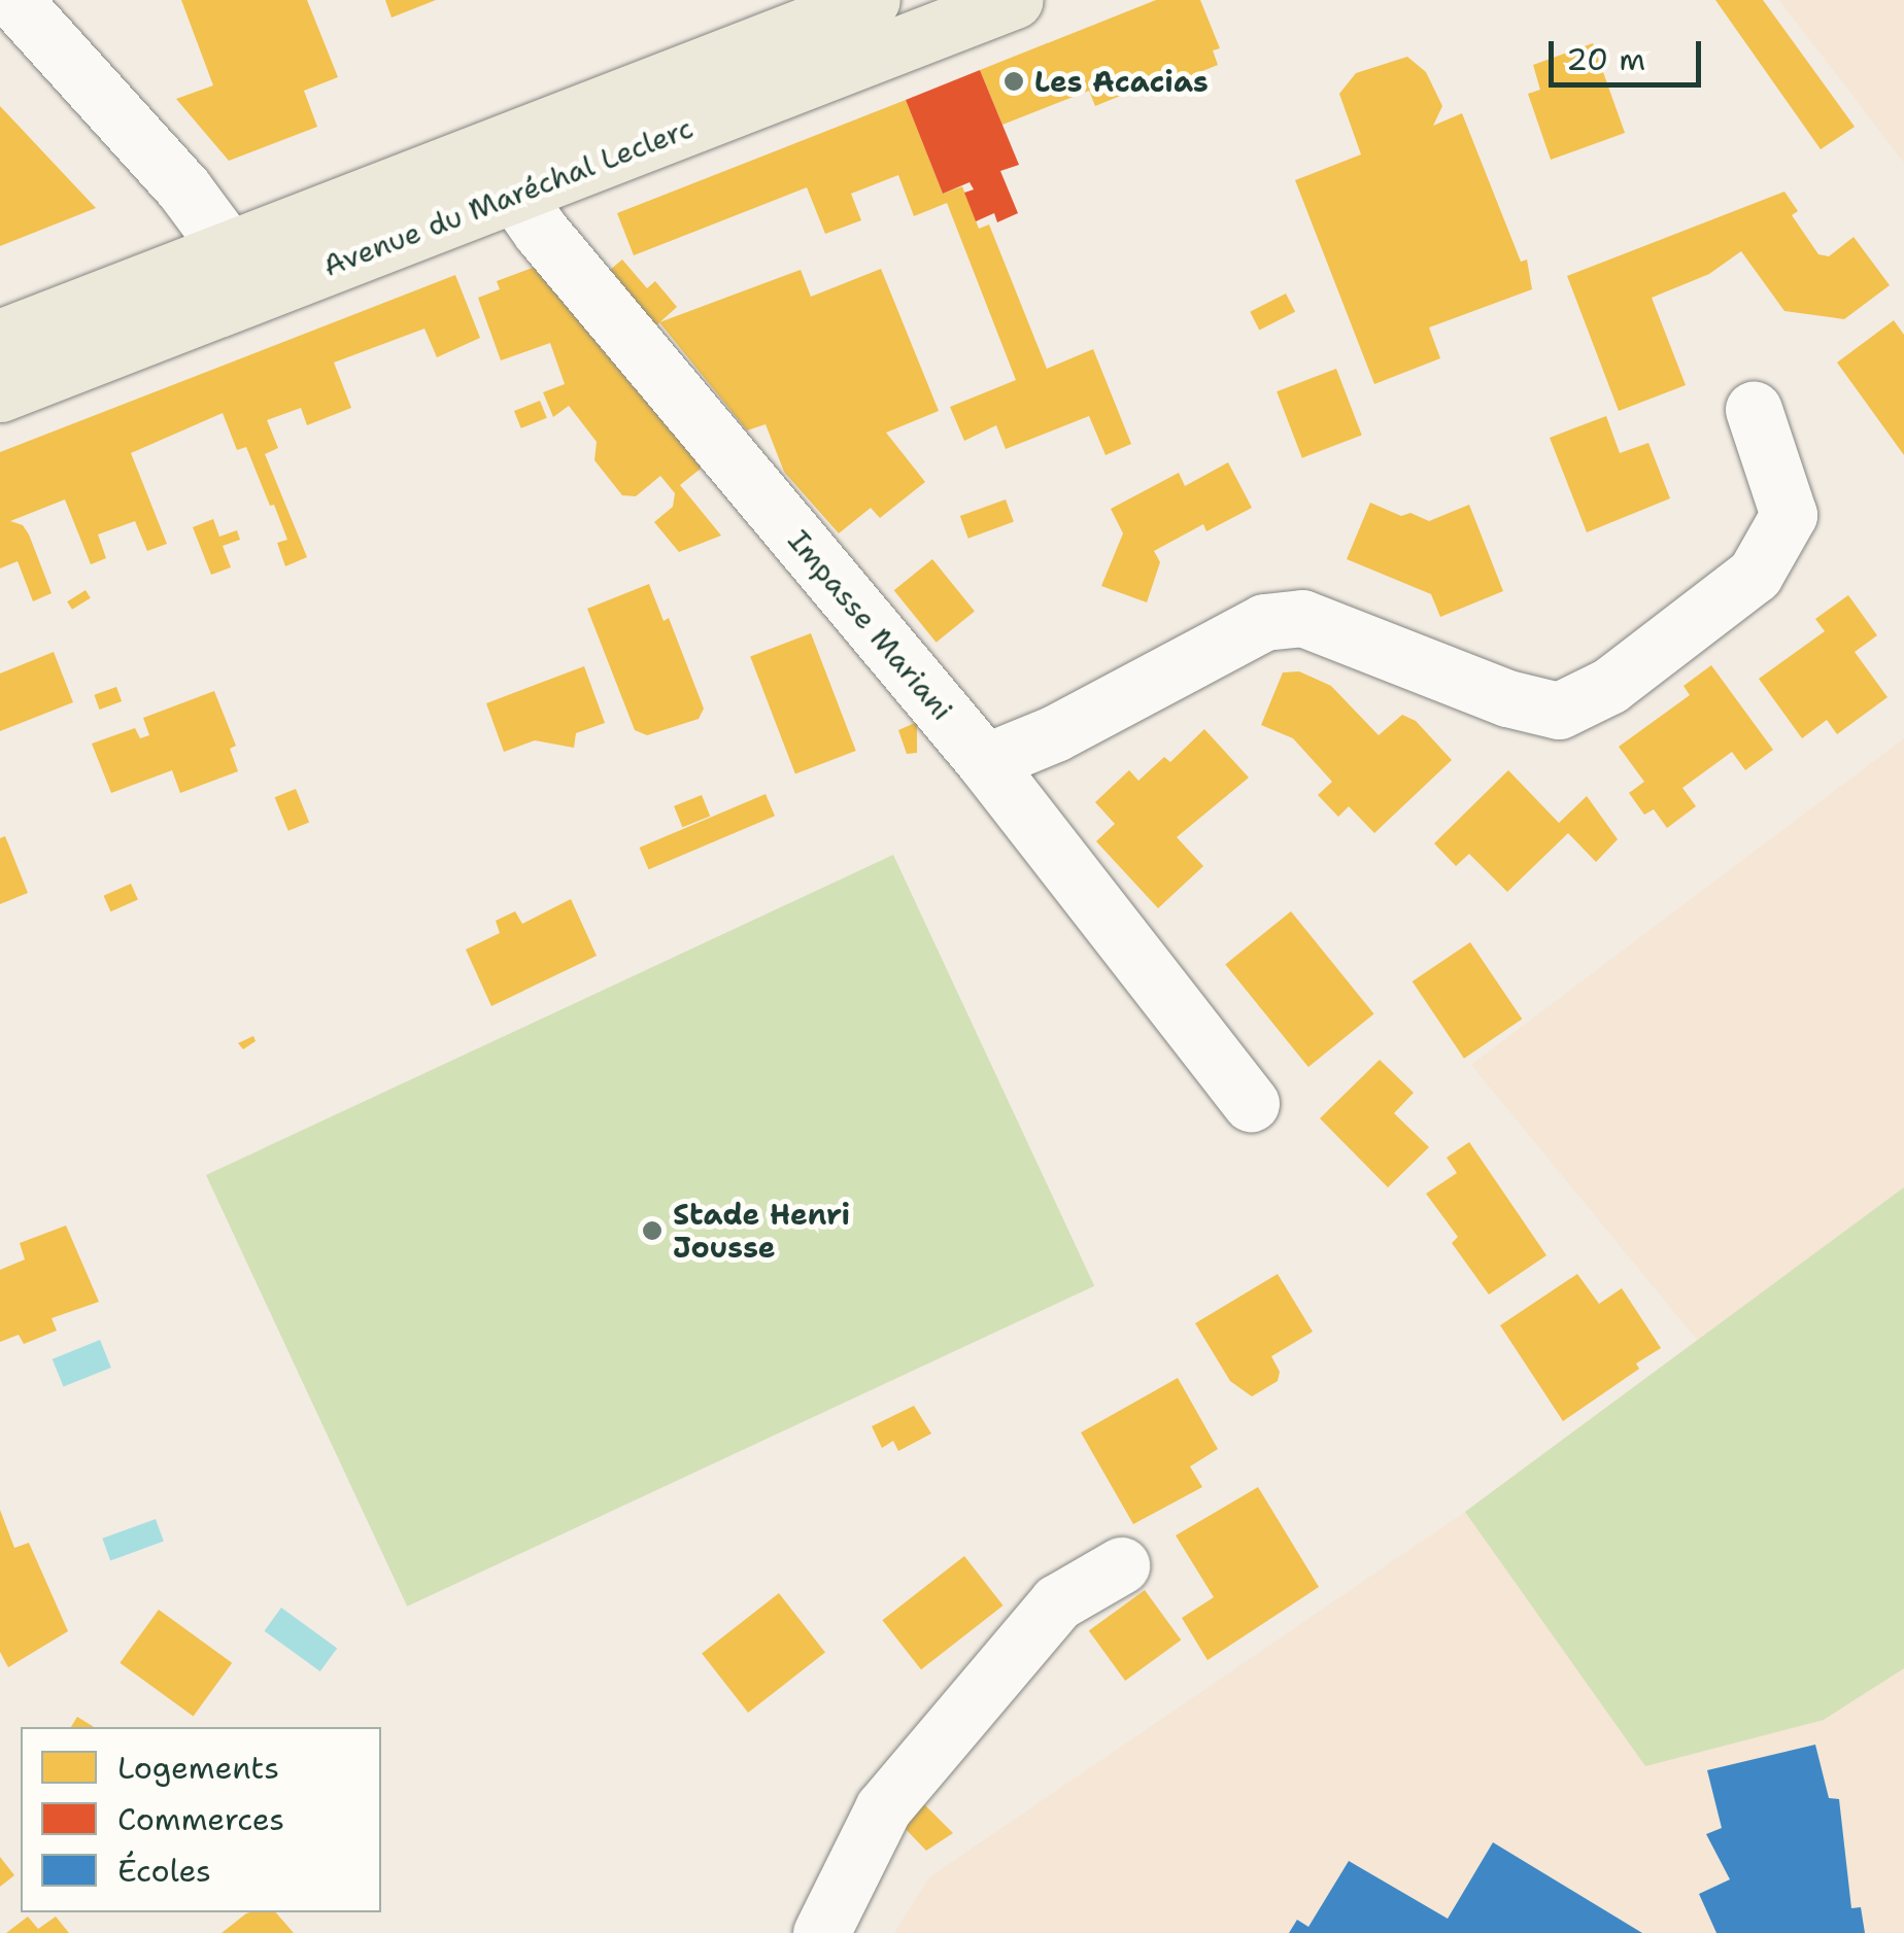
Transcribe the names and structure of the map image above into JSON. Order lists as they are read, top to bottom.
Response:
{
  "streets": {
    "main road": ["Avenue du Maréchal Leclerc"],
    "street": ["Impasse Mariani"]
  },
  "crossings": [
    ["Avenue du Maréchal Leclerc", "Impasse Mariani"]
  ],
  "places": ["Les Acacias", "Stade Henri Jousse"],
  "legend": ["Logements", "Commerces", "Écoles"],
  "scale_bar": "20 m"
}
